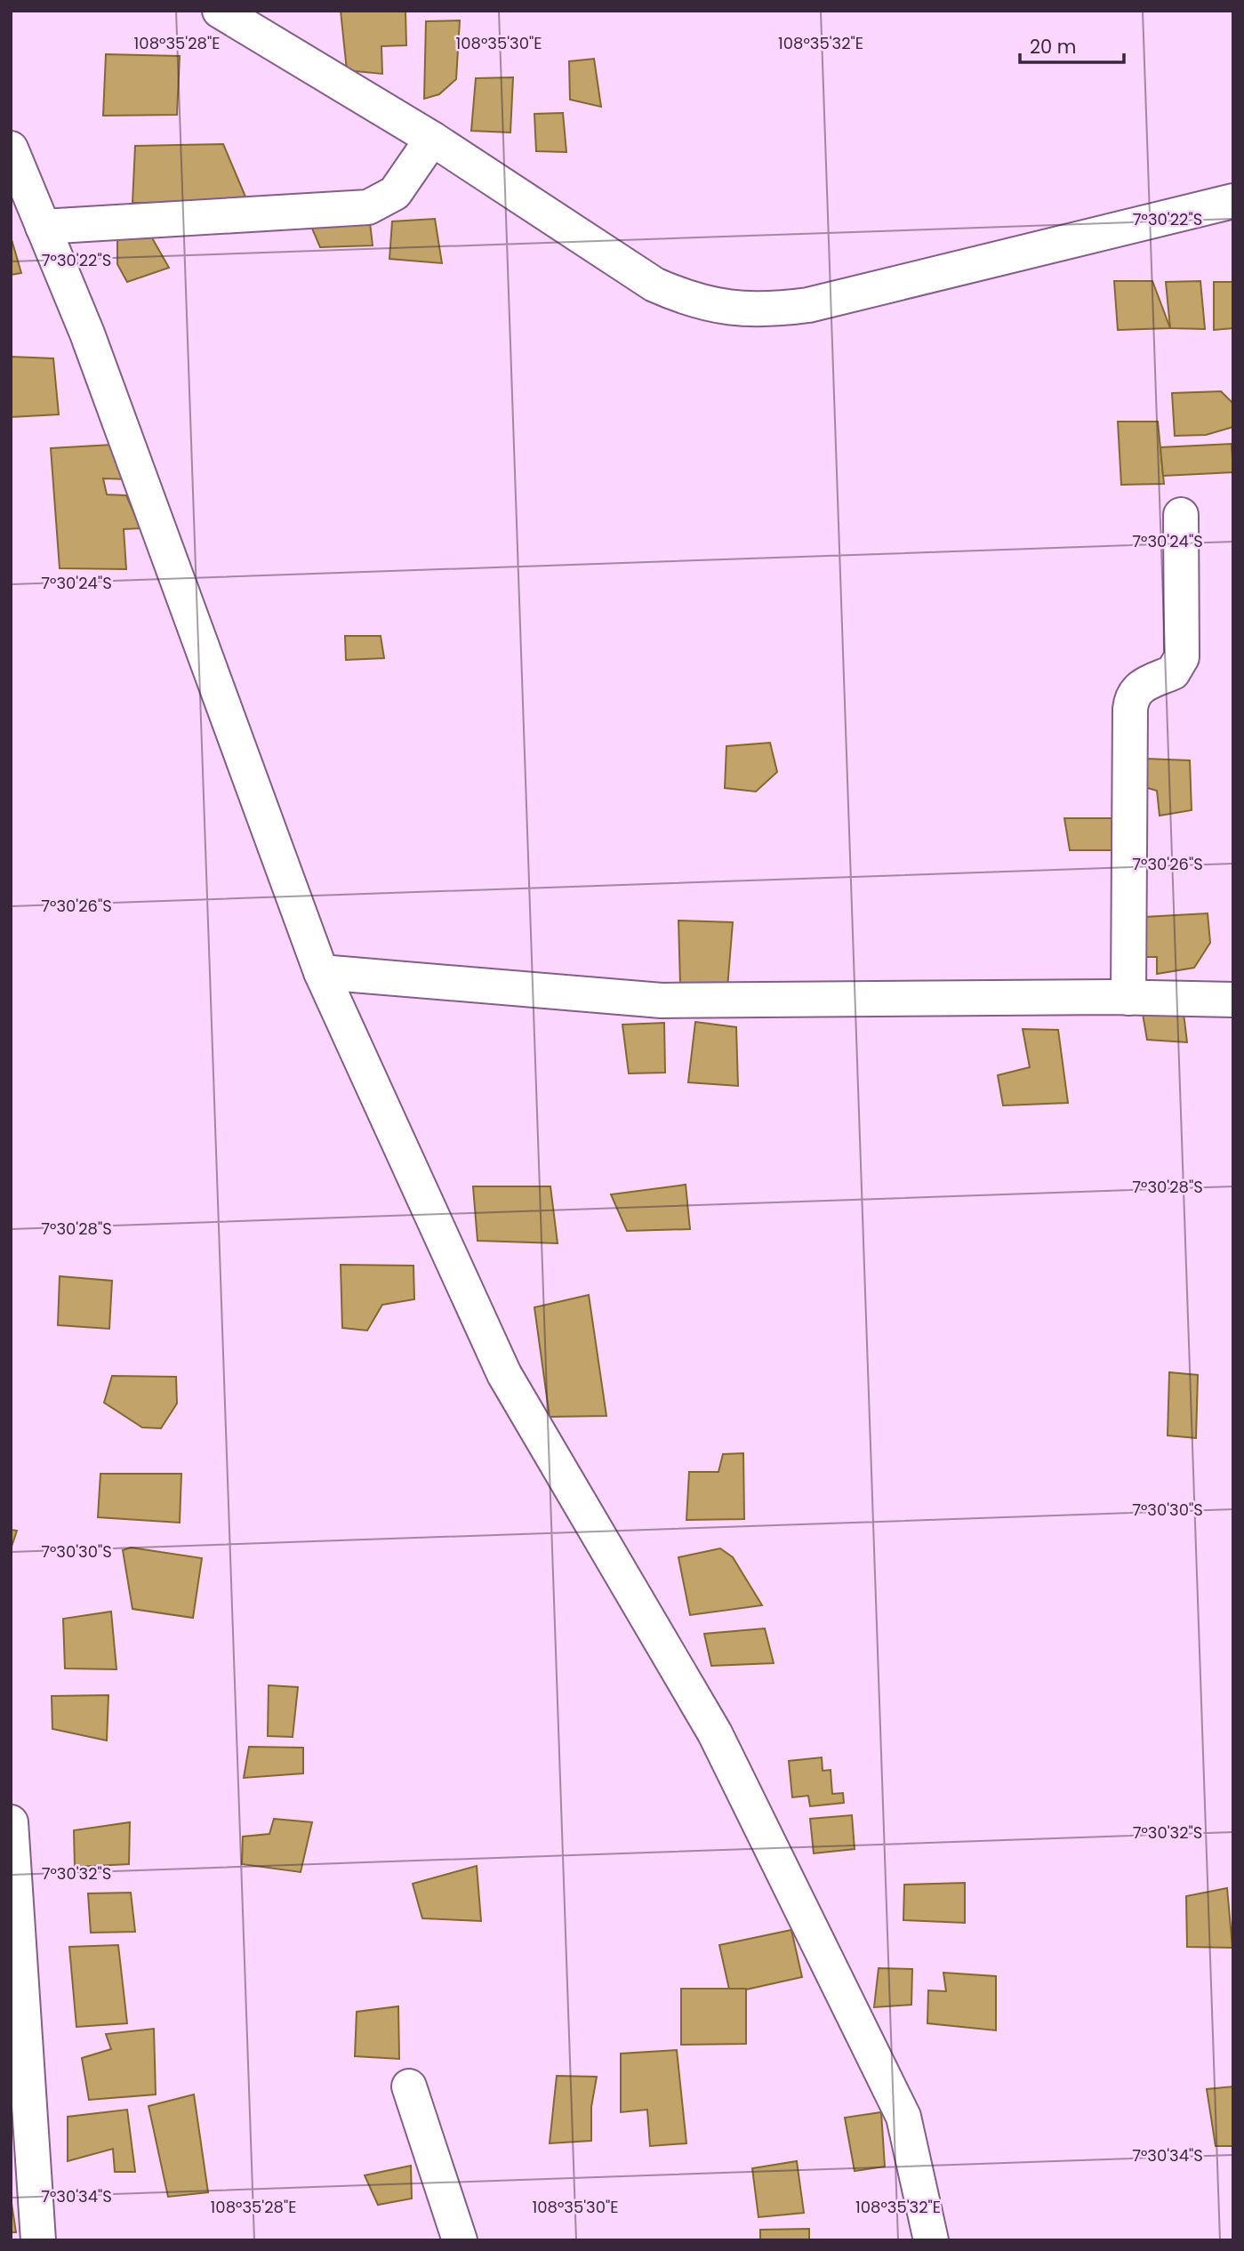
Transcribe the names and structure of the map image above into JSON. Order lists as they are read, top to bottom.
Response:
{
  "scale_bar": "20 m",
  "coordinates": [
    "108°35'28\"E",
    "108°35'30\"E",
    "108°35'32\"E",
    "7°30'22\"S",
    "7°30'24\"S",
    "7°30'26\"S",
    "7°30'28\"S",
    "7°30'30\"S",
    "7°30'32\"S",
    "7°30'34\"S"
  ]
}
